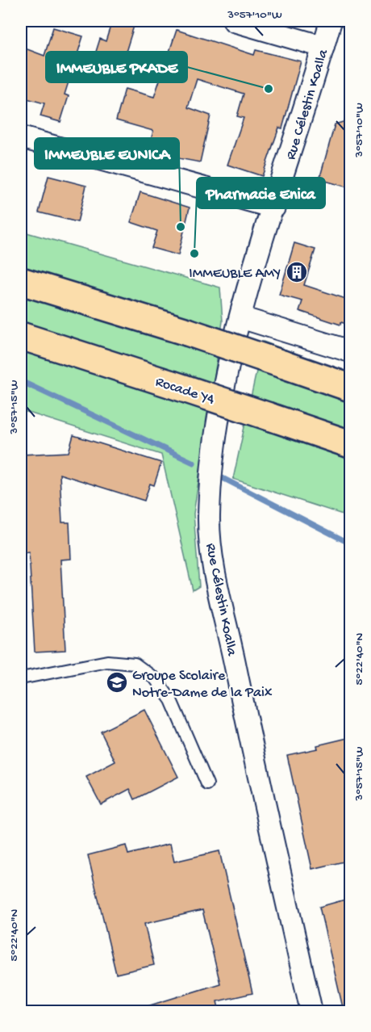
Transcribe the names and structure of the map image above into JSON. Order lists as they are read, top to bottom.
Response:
{
  "streets": {
    "highway": ["Rocade Y4"],
    "street": ["Rue Célestin Koalla"]
  },
  "places": {
    "other": ["IMMEUBLE PKADE", "IMMEUBLE EUNICA", "Pharmacie Enica"],
    "building": ["IMMEUBLE AMY"],
    "school or university": ["Groupe Scolaire Notre-Dame de la Paix"]
  },
  "coordinates": ["3°57'10\"W", "3°57'15\"W", "5°22'40\"N"]
}
